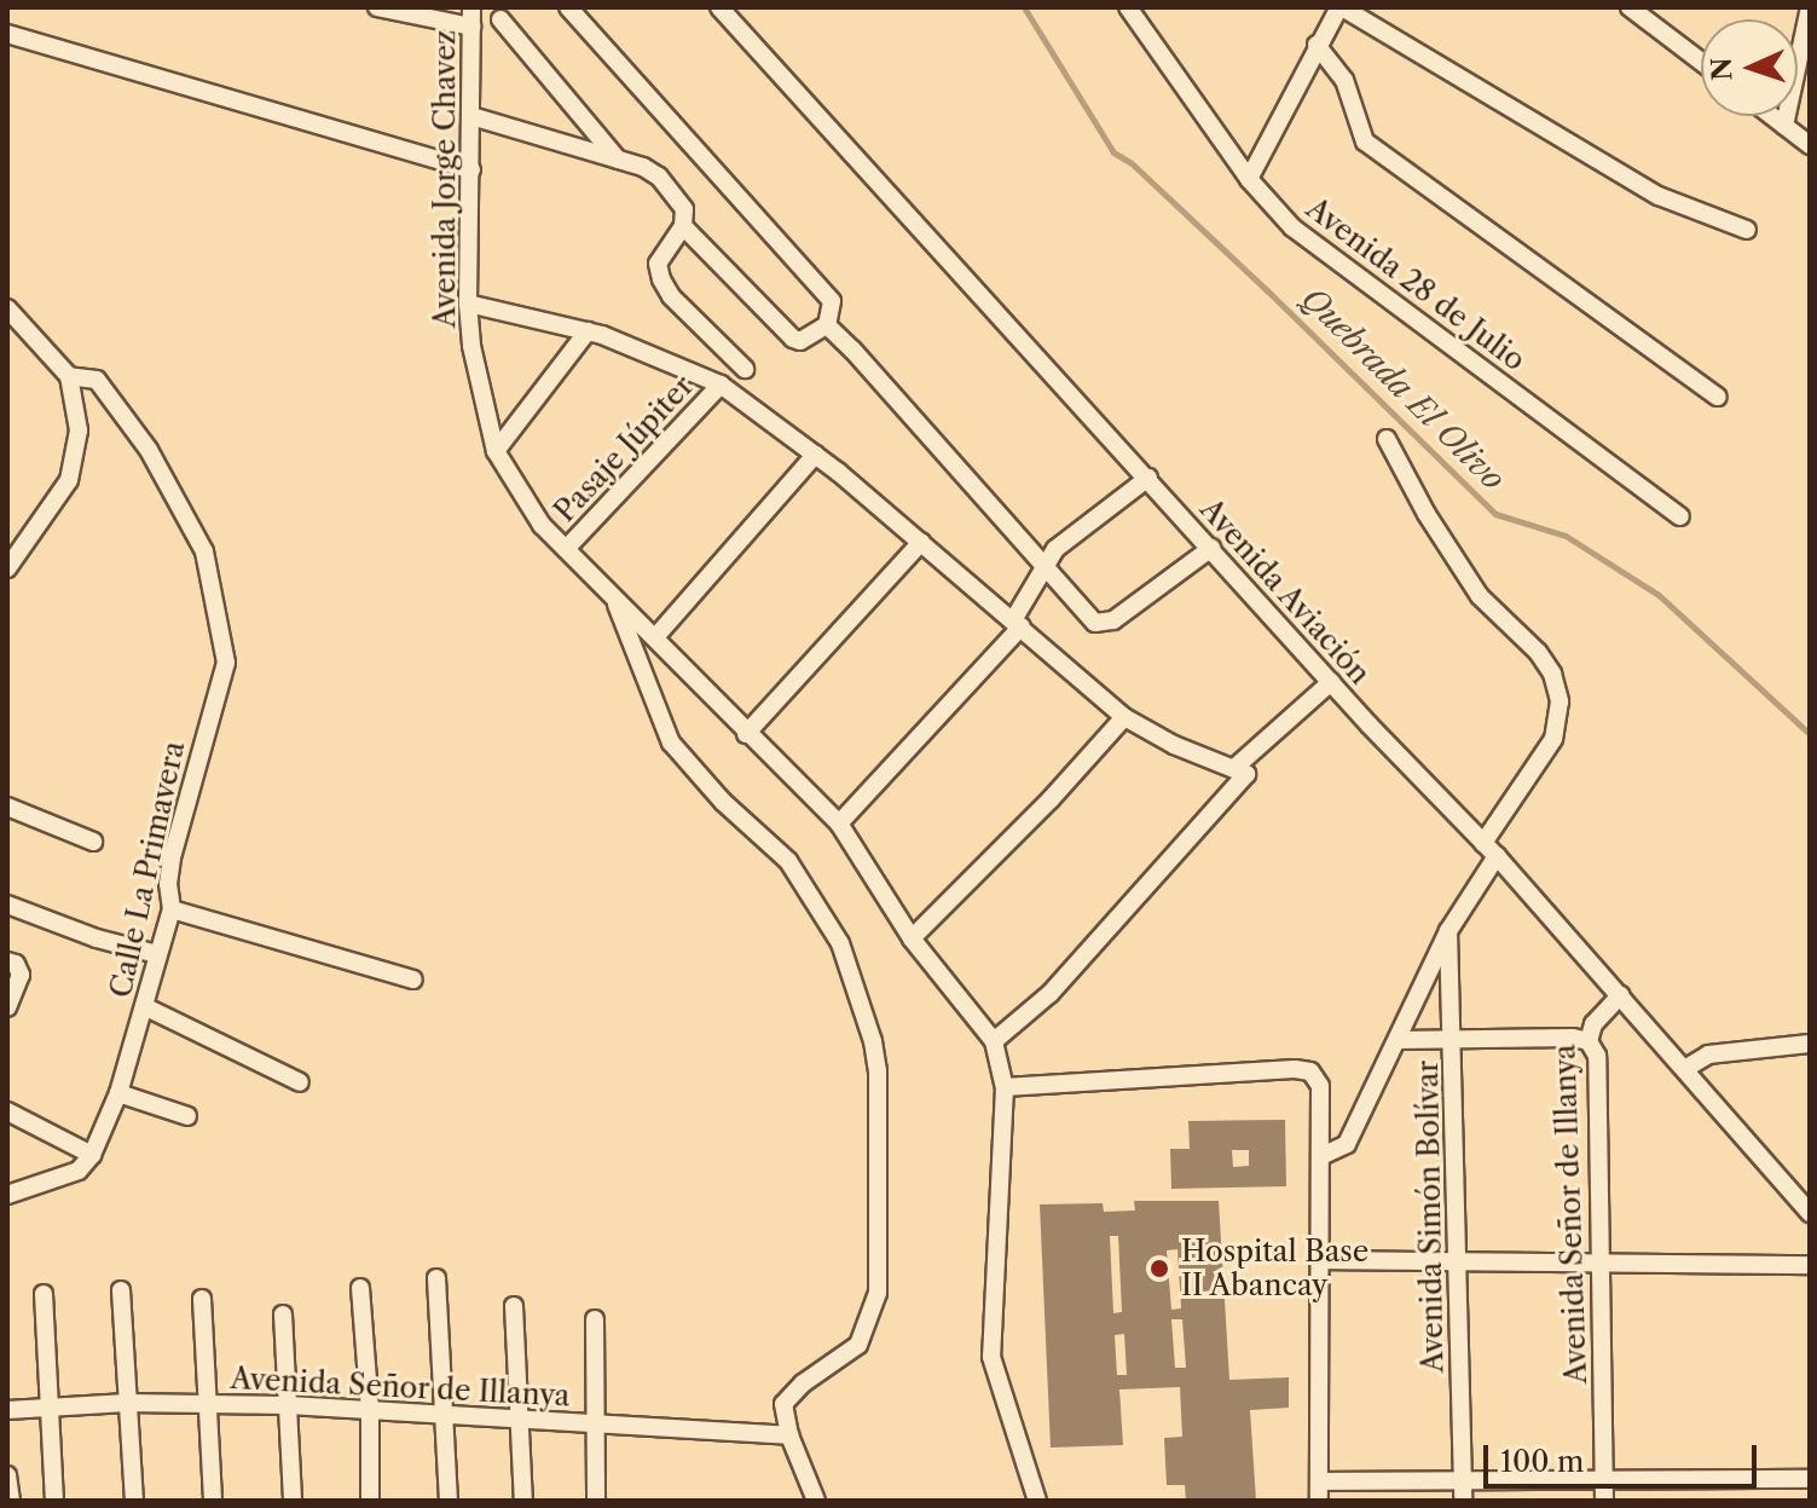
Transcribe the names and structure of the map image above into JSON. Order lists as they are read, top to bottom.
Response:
{
  "streets": {
    "street": [
      "Avenida Jorge Chavez",
      "Avenida 28 de Julio",
      "Pasaje Júpiter",
      "Avenida Aviación",
      "Calle La Primavera",
      "Avenida Señor de Illanya",
      "Avenida Simón Bolívar"
    ]
  },
  "crossings": [
    ["Avenida Jorge Chavez", "Pasaje Júpiter"],
    ["Avenida Aviación", "Avenida Señor de Illanya"]
  ],
  "water": ["Quebrada El Olivo"],
  "places": ["Hospital Base II Abancay"],
  "scale_bar": "100 m",
  "north": "left"
}
